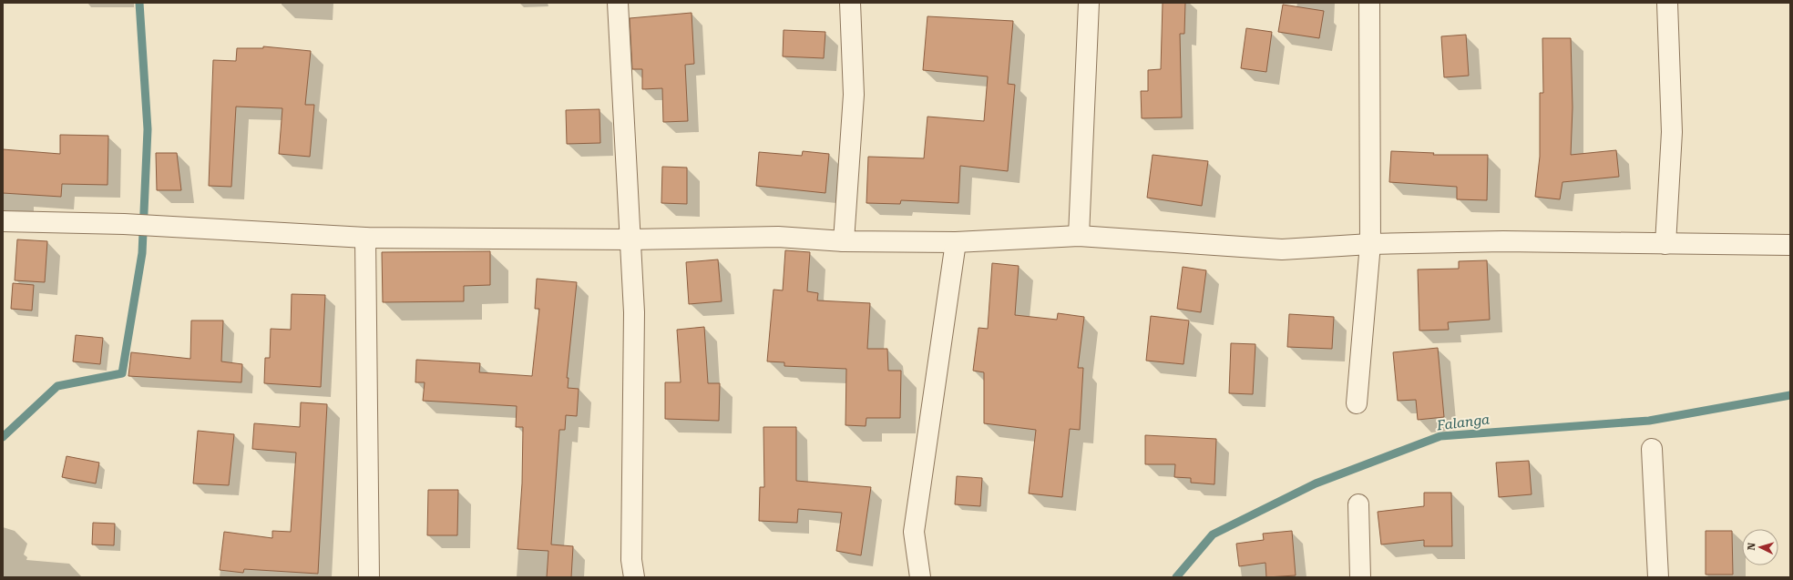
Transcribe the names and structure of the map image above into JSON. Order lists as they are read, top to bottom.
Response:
{
  "water": ["Falanga"],
  "north": "left"
}
